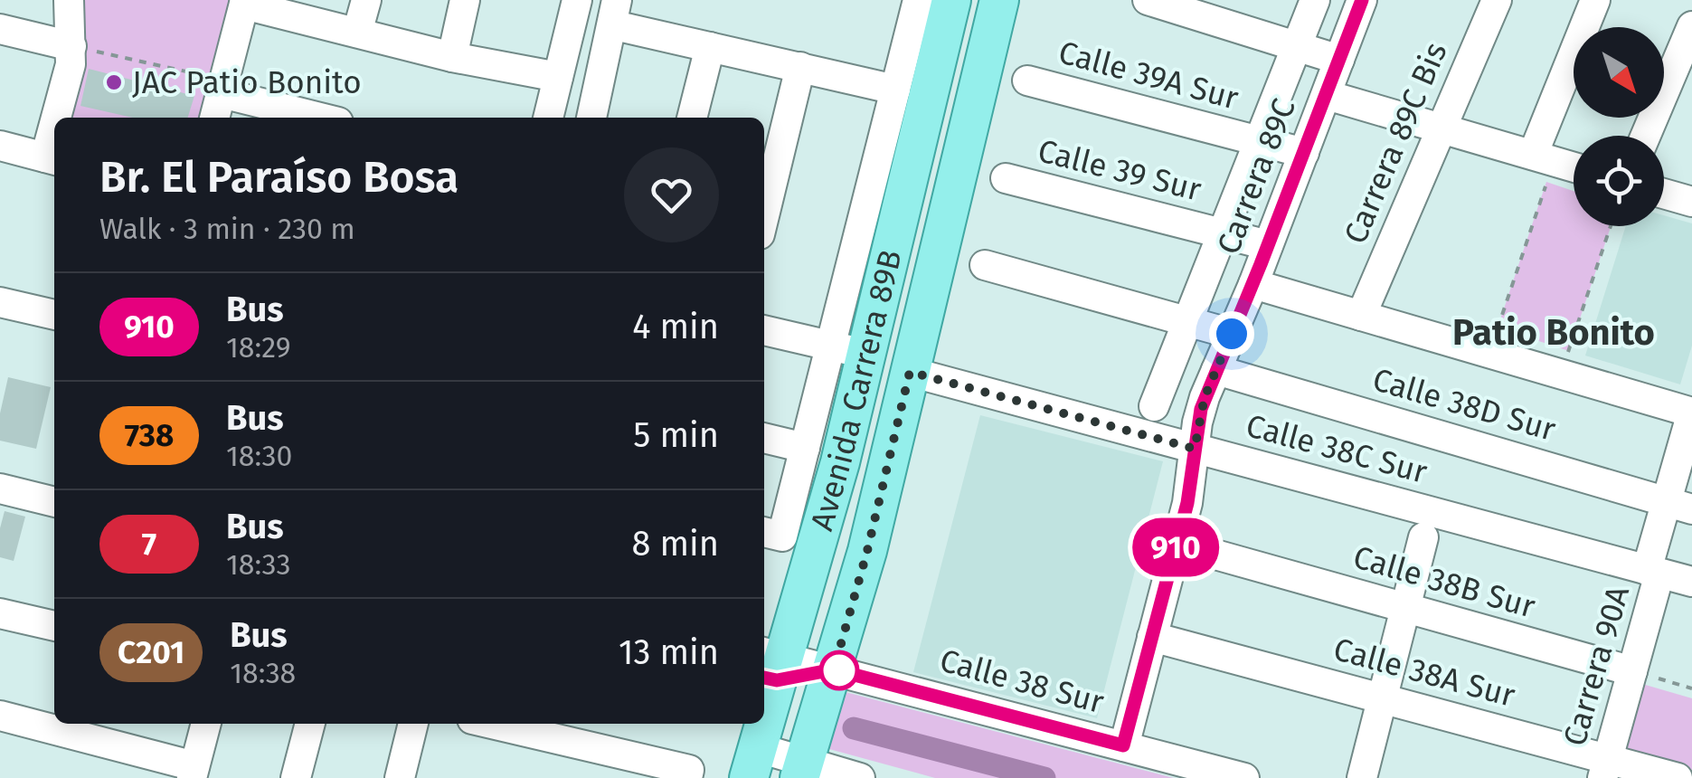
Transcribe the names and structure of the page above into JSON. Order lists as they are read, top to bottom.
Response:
{
  "streets": {
    "main road": ["Avenida Carrera 89B"],
    "street": [
      "Calle 39A Sur",
      "Carrera 89C Bis",
      "Calle 39 Sur",
      "Carrera 89C",
      "Calle 38D Sur",
      "Calle 38C Sur",
      "Calle 38B Sur",
      "Carrera 90A",
      "Calle 38A Sur",
      "Calle 38 Sur"
    ]
  },
  "crossings": [
    ["Calle 39A Sur", "Carrera 89C"],
    ["Calle 39 Sur", "Carrera 89C"],
    ["Carrera 89C", "Calle 38D Sur"],
    ["Carrera 89C", "Calle 38C Sur"],
    ["Carrera 89C", "Calle 38B Sur"],
    ["Carrera 89C", "Calle 38A Sur"],
    ["Carrera 89C", "Calle 38 Sur"],
    ["Avenida Carrera 89B", "Calle 38C Sur"],
    ["Avenida Carrera 89B", "Calle 38 Sur"],
    ["Calle 38D Sur", "Carrera 90A"],
    ["Calle 38C Sur", "Carrera 90A"],
    ["Calle 38B Sur", "Carrera 90A"],
    ["Carrera 90A", "Calle 38A Sur"]
  ],
  "districts": ["Patio Bonito"],
  "places": ["JAC Patio Bonito"],
  "lines": ["bus line 910"],
  "north": "bottom right",
  "page": {
    "on_map": "910",
    "heading": ["Br. El Paraíso Bosa", "Walk · 3 min · 230 m"],
    "list": [
      {
        "mark": "910",
        "name": "Bus",
        "note": "18:29",
        "value": "4 min"
      },
      {
        "mark": "738",
        "name": "Bus",
        "note": "18:30",
        "value": "5 min"
      },
      {
        "mark": "7",
        "name": "Bus",
        "note": "18:33",
        "value": "8 min"
      },
      {
        "mark": "C201",
        "name": "Bus",
        "note": "18:38",
        "value": "13 min"
      }
    ]
  }
}
